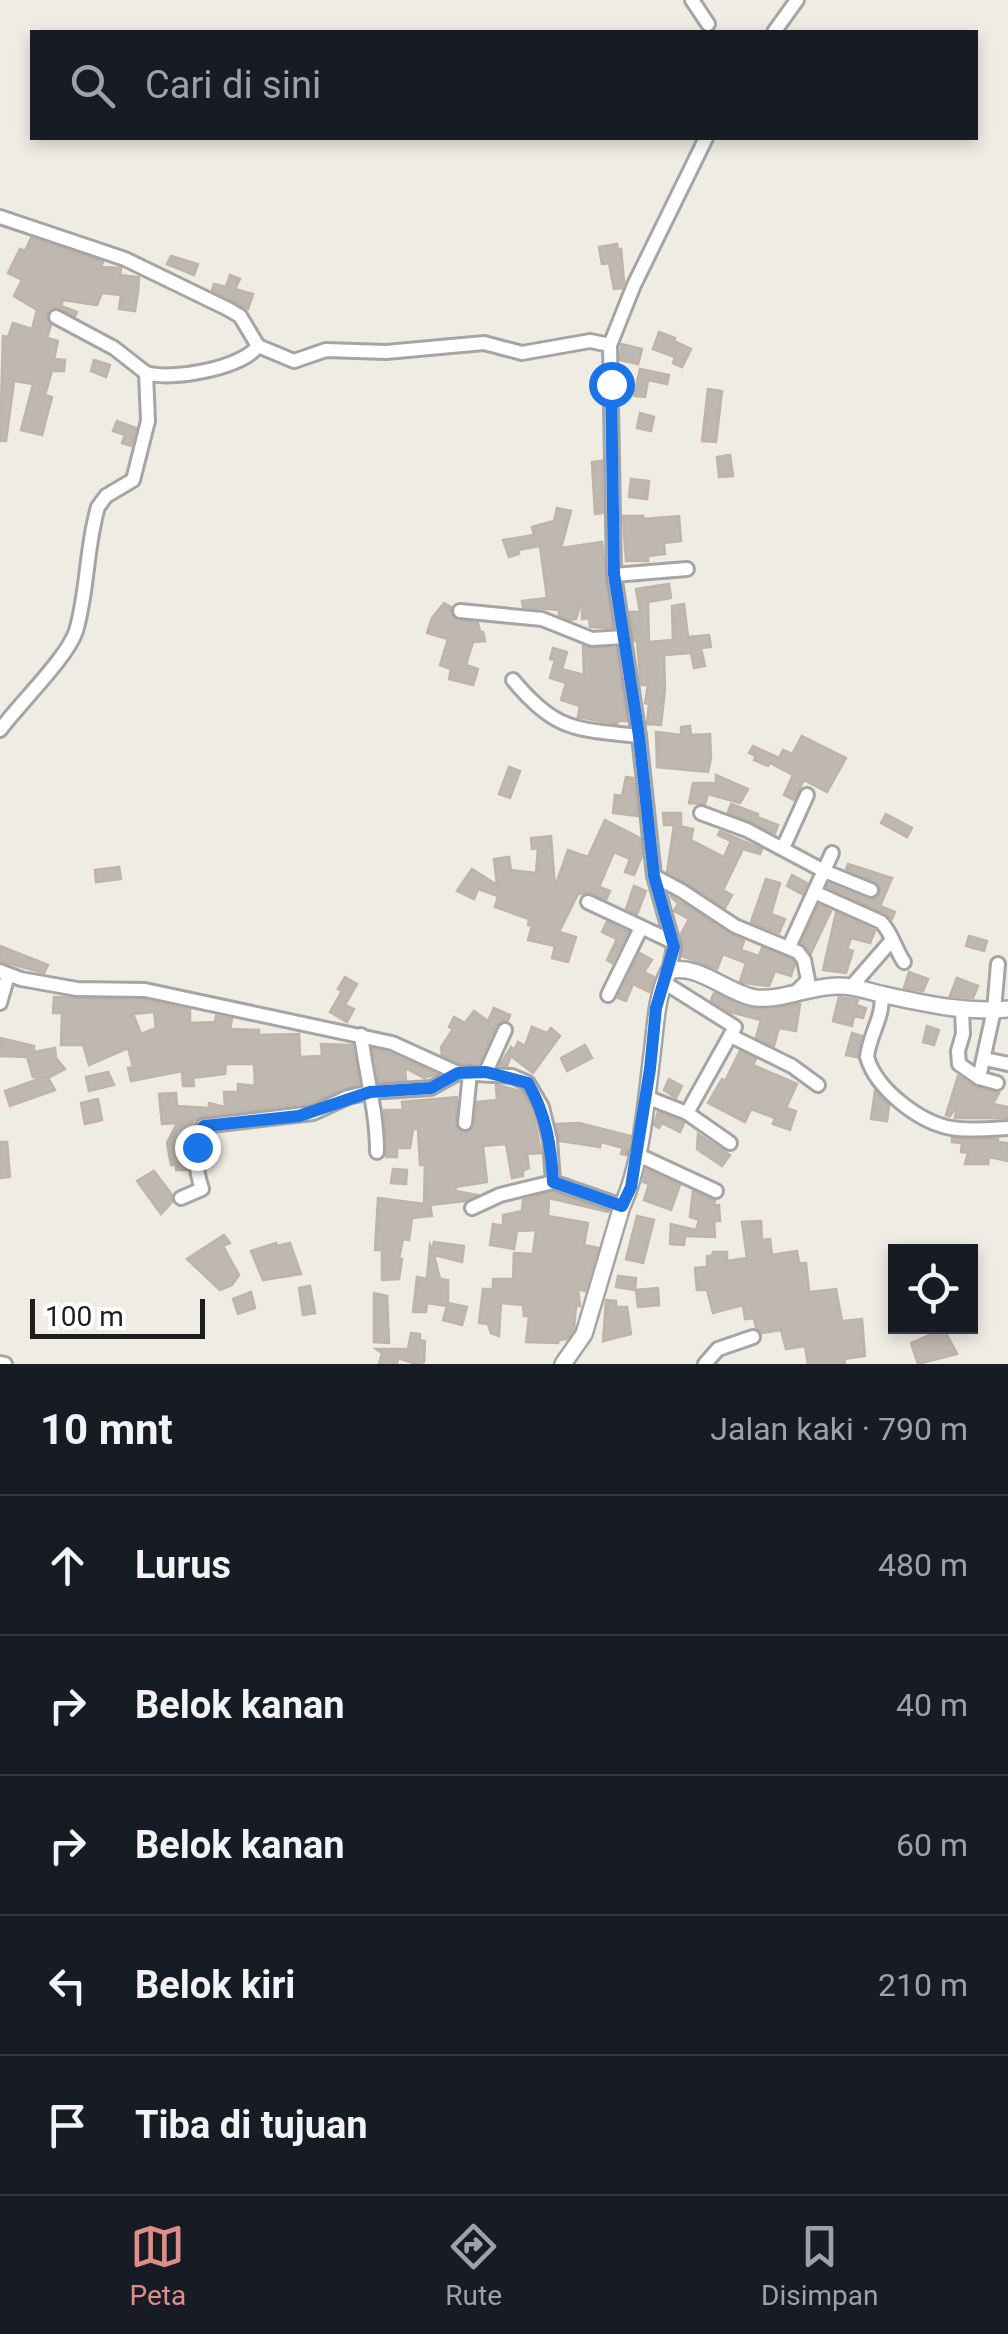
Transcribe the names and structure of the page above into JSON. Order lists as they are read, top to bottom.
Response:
{
  "scale_bar": "100 m",
  "page": {
    "search": "Cari di sini",
    "scale": "100 m",
    "heading": ["10 mnt", "Jalan kaki · 790 m"],
    "list": [
      ["Lurus", "480 m"],
      ["Belok kanan", "40 m"],
      ["Belok kanan", "60 m"],
      ["Belok kiri", "210 m"],
      "Tiba di tujuan"
    ],
    "nav": ["Peta", "Rute", "Disimpan"]
  }
}
